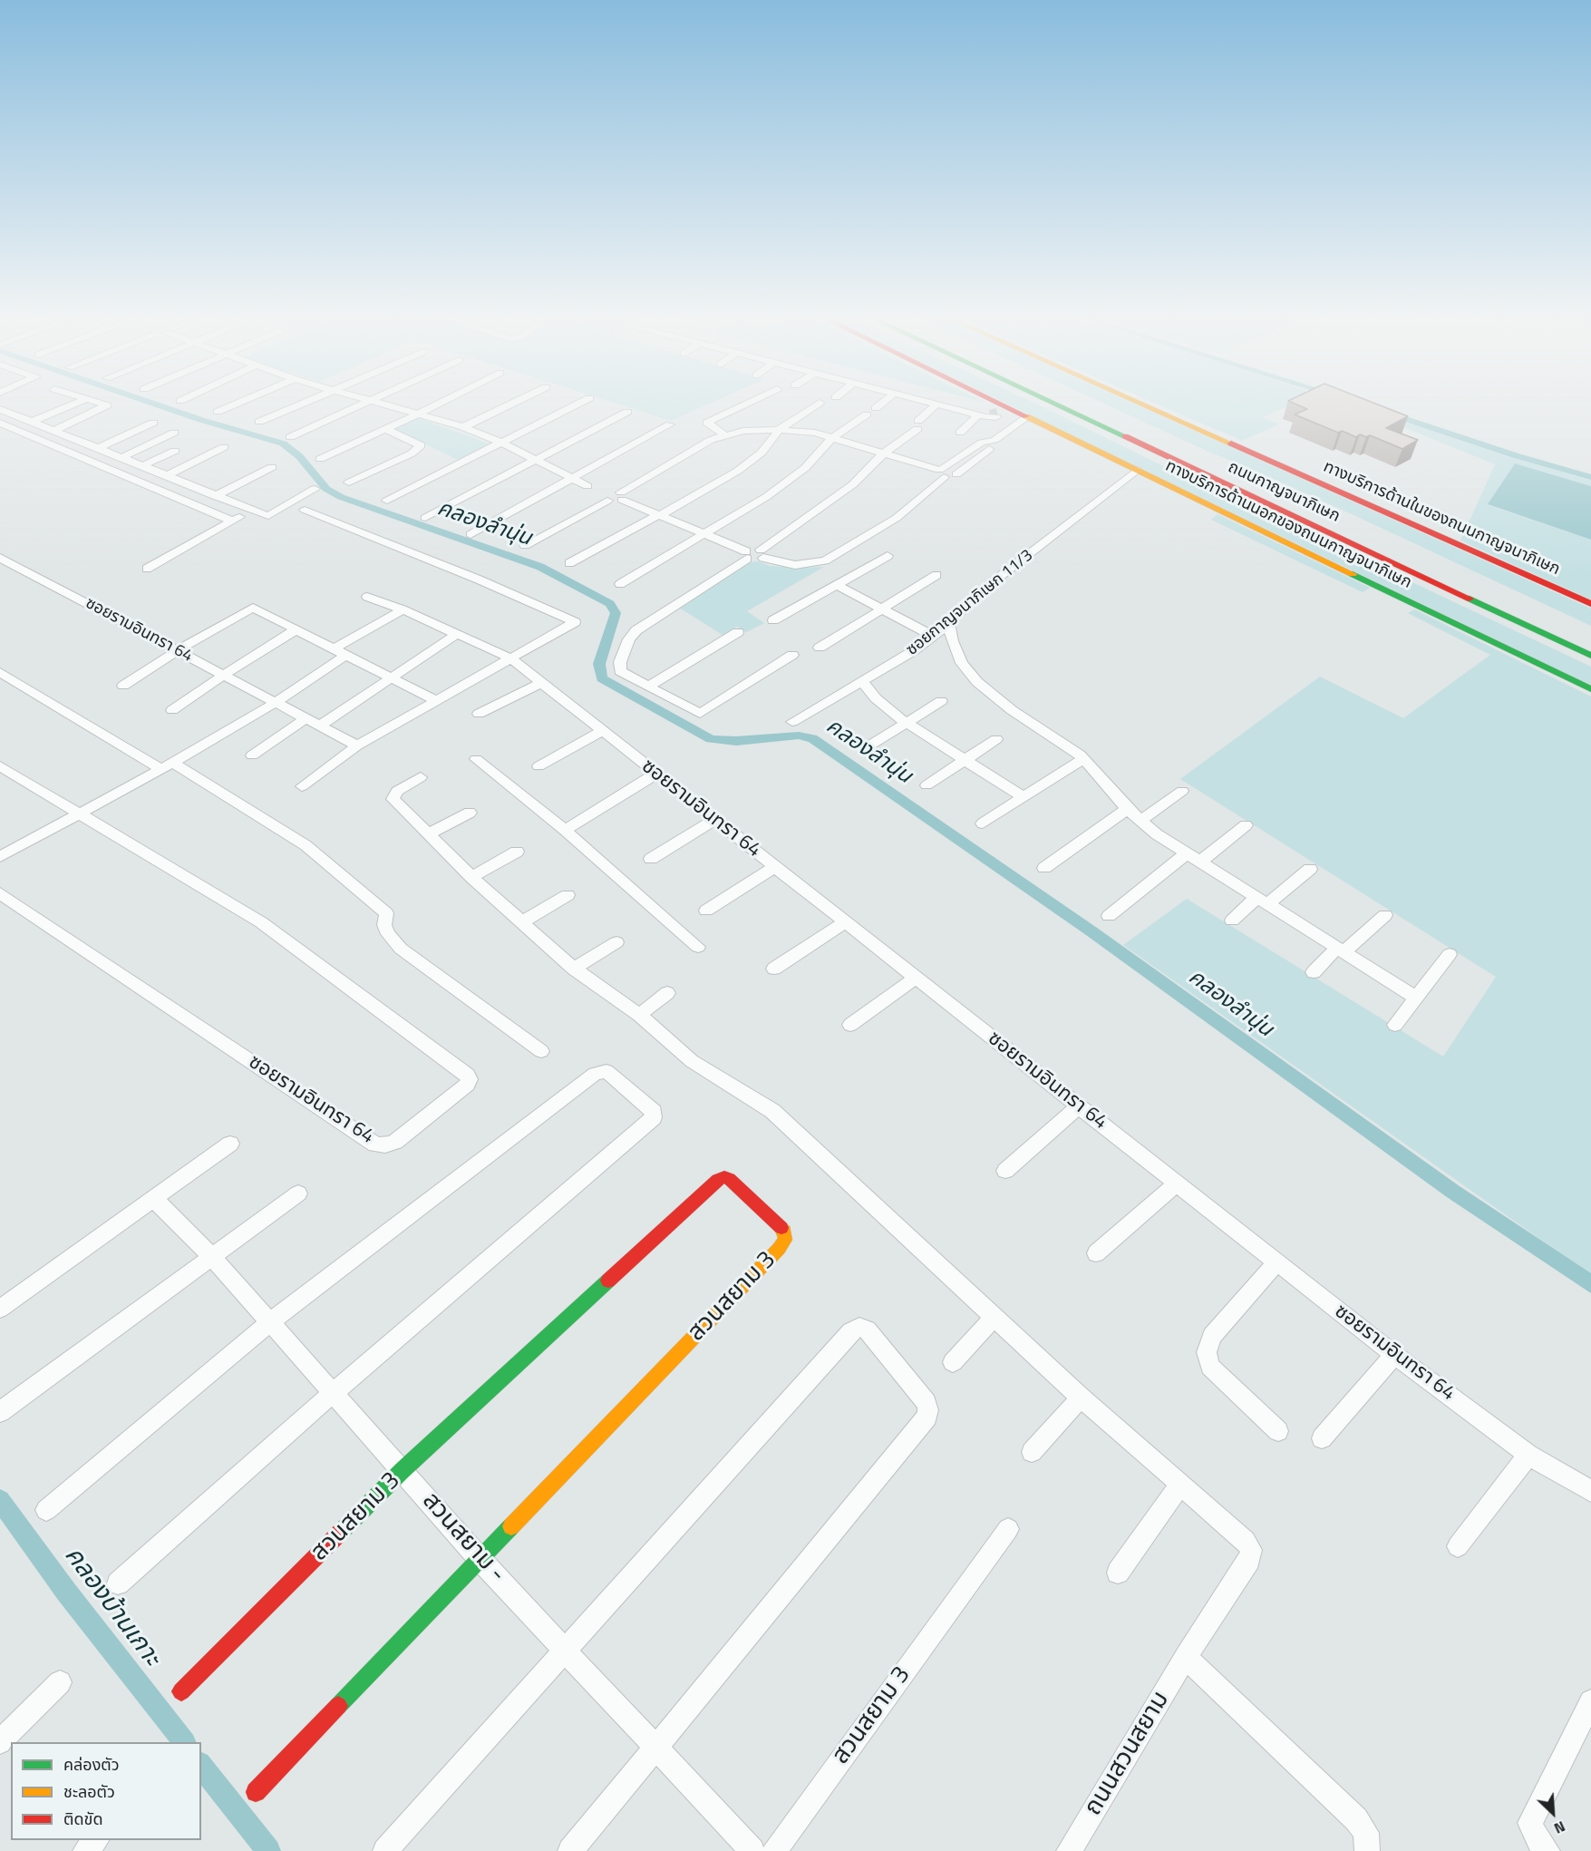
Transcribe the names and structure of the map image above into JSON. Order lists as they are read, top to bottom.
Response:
{
  "streets": {
    "main road": [
      "ถนนกาญจนาภิเษก",
      "ทางบริการด้านในของถนนกาญจนาภิเษก",
      "ทางบริการด้านนอกของถนนกาญจนาภิเษก",
      "สวนสยาม 3"
    ],
    "street": [
      "ซอยกาญจนาภิเษก 11/3",
      "ซอยรามอินทรา 64",
      "สวนสยาม -",
      "ถนนสวนสยาม"
    ]
  },
  "crossings": [
    ["ทางบริการด้านนอกของถนนกาญจนาภิเษก", "ซอยกาญจนาภิเษก 11/3"],
    ["สวนสยาม 3", "สวนสยาม -"]
  ],
  "water": ["คลองลำนุ่น", "คลองบ้านเกาะ"],
  "legend": ["คล่องตัว", "ชะลอตัว", "ติดขัด"],
  "north": "bottom right"
}
